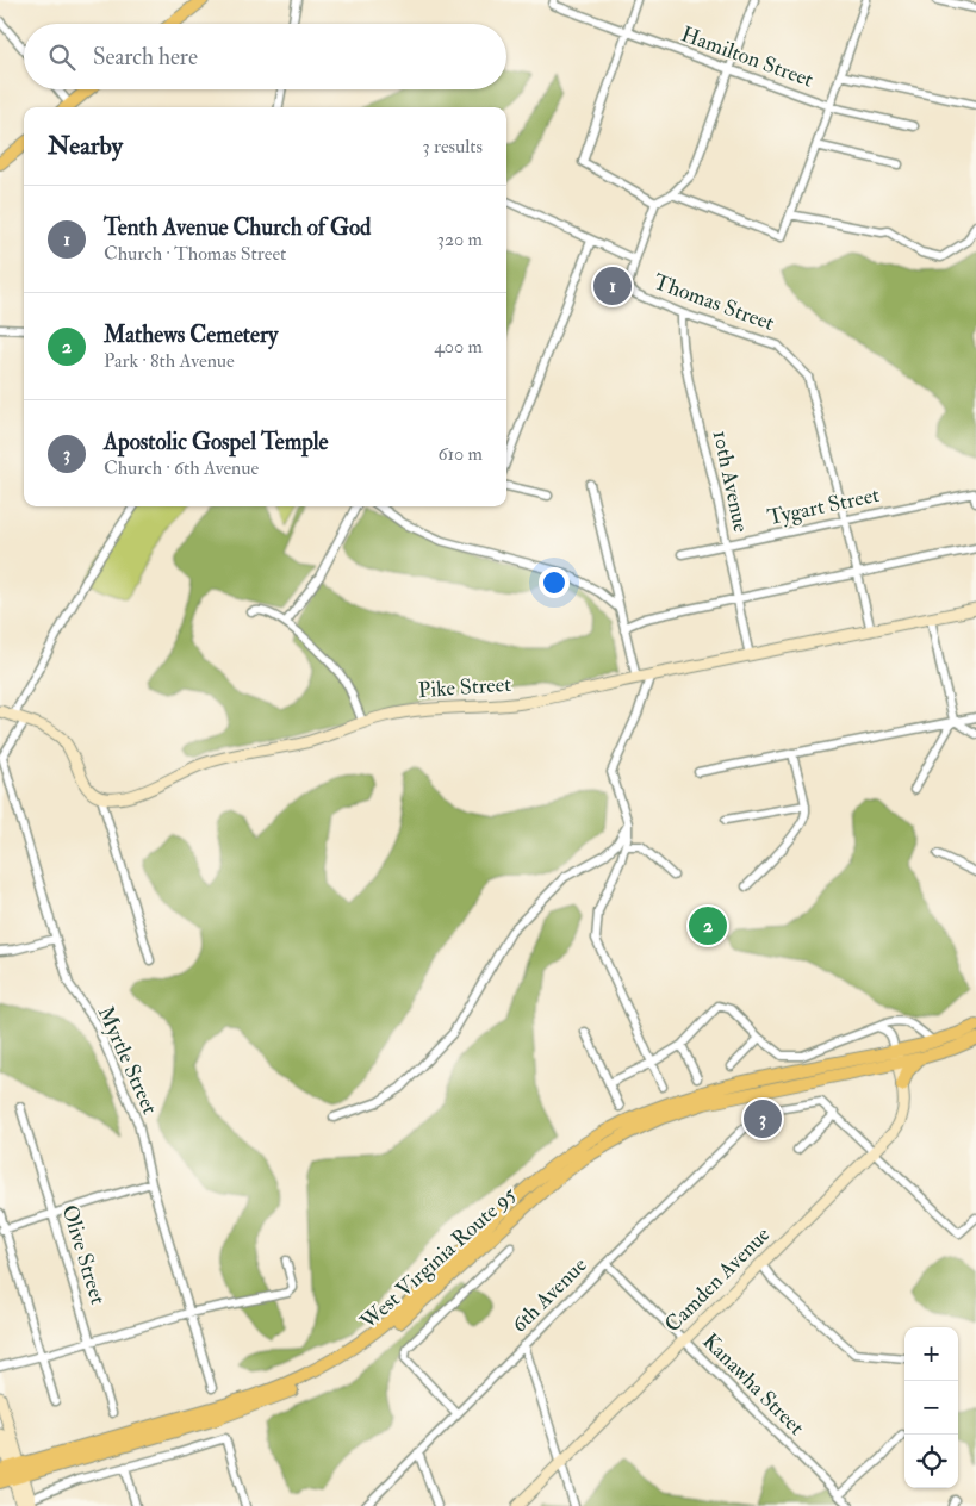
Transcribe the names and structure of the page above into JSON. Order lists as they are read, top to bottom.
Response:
{
  "streets": {
    "main road": ["Pike Street", "West Virginia Route 95", "Camden Avenue"],
    "street": [
      "Hamilton Street",
      "Thomas Street",
      "10th Avenue",
      "Tygart Street",
      "Myrtle Street",
      "Olive Street",
      "6th Avenue",
      "Kanawha Street"
    ]
  },
  "crossings": [
    ["Thomas Street", "10th Avenue"],
    ["Thomas Street", "Tygart Street"],
    ["10th Avenue", "Tygart Street"],
    ["10th Avenue", "Pike Street"],
    ["West Virginia Route 95", "Camden Avenue"],
    ["Camden Avenue", "Kanawha Street"],
    ["6th Avenue", "Kanawha Street"]
  ],
  "page": {
    "search": "Search here",
    "heading": ["Nearby", "3 results"],
    "list": [
      {
        "mark": "1",
        "name": "Tenth Avenue Church of God",
        "note": "Church · Thomas Street",
        "value": "320 m"
      },
      {
        "mark": "2",
        "name": "Mathews Cemetery",
        "note": "Park · 8th Avenue",
        "value": "400 m"
      },
      {
        "mark": "3",
        "name": "Apostolic Gospel Temple",
        "note": "Church · 6th Avenue",
        "value": "610 m"
      }
    ],
    "pins": ["1", "2", "3"],
    "map_buttons": ["+", "−"]
  }
}
